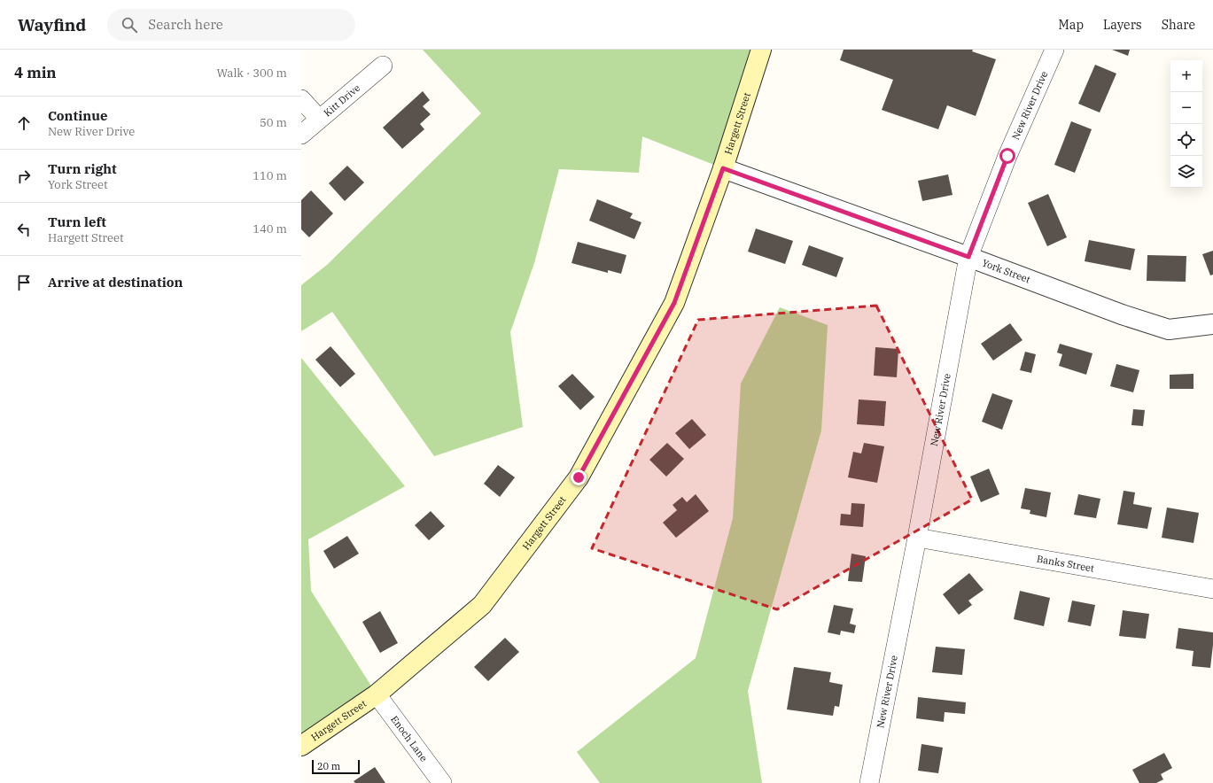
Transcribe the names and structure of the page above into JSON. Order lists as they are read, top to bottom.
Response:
{
  "streets": {
    "main road": ["Hargett Street"],
    "street": [
      "Kitt Drive",
      "New River Drive",
      "York Street",
      "Banks Street",
      "Enoch Lane"
    ]
  },
  "crossings": [
    ["New River Drive", "York Street"],
    ["New River Drive", "Banks Street"],
    ["Hargett Street", "York Street"],
    ["Hargett Street", "Enoch Lane"]
  ],
  "scale_bar": "20 m",
  "page": {
    "header": "Wayfind",
    "search": "Search here",
    "nav": ["Map", "Layers", "Share"],
    "heading": ["4 min", "Walk · 300 m"],
    "map_buttons": ["+", "−"],
    "list": [
      ["Continue", "New River Drive", "50 m"],
      ["Turn right", "York Street", "110 m"],
      ["Turn left", "Hargett Street", "140 m"],
      "Arrive at destination"
    ],
    "scale": "20 m"
  }
}
